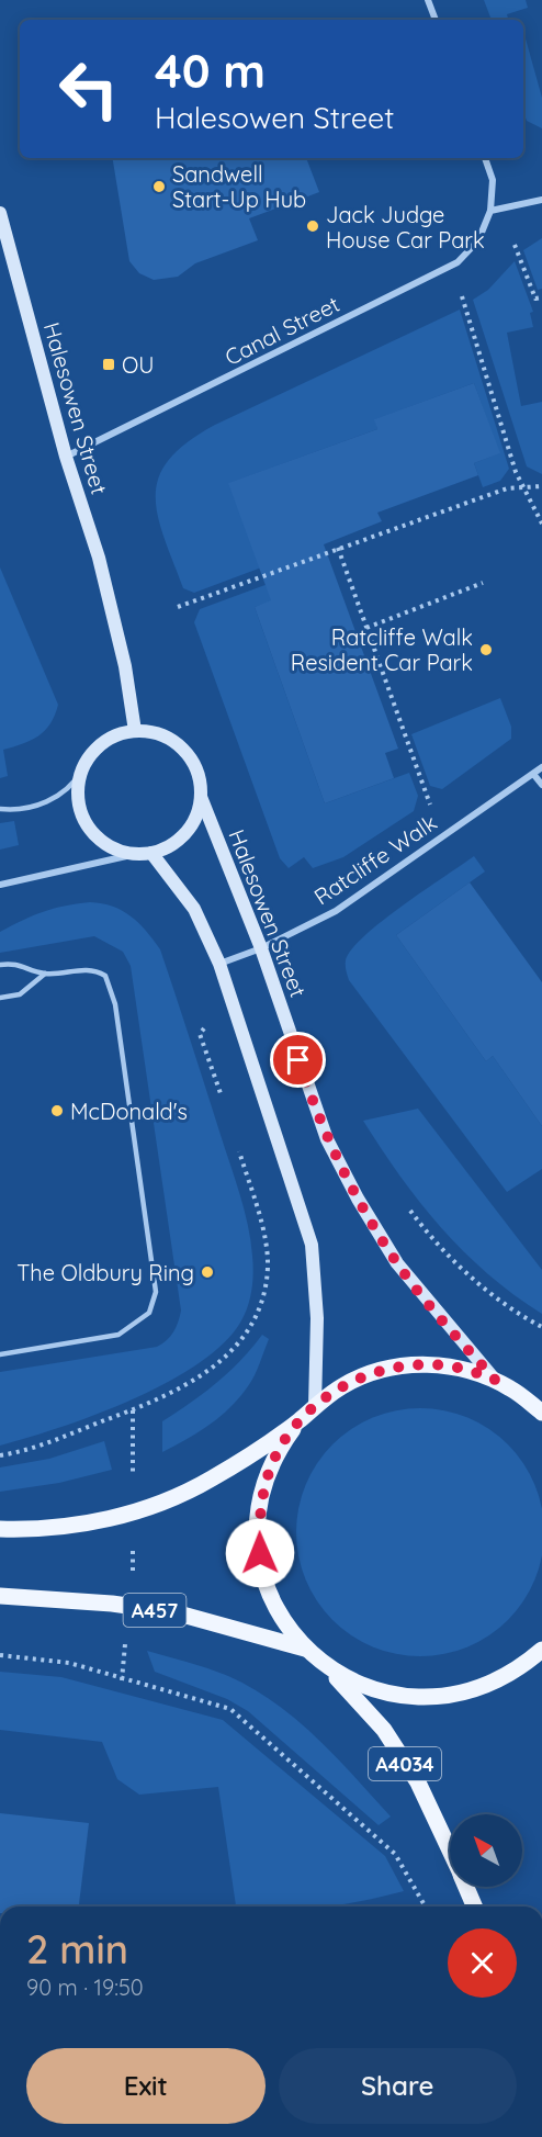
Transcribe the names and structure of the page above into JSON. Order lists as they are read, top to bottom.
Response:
{
  "streets": {
    "main road": ["Halesowen Street", "A457", "A4034"],
    "street": ["Canal Street", "Ratcliffe Walk"]
  },
  "crossings": [
    ["Canal Street", "Halesowen Street"],
    ["Halesowen Street", "Ratcliffe Walk"],
    ["Halesowen Street", "A457"],
    ["A457", "A4034"]
  ],
  "places": {
    "other": [
      "Sandwell Start-Up Hub",
      "Jack Judge House Car Park",
      "Ratcliffe Walk Resident Car Park",
      "McDonald's",
      "The Oldbury Ring"
    ],
    "transit": ["OU"]
  },
  "north": "top left",
  "page": {
    "turn": ["40 m", "Halesowen Street"],
    "heading": ["2 min", "90 m · 19:50"],
    "buttons": ["Exit", "Share"]
  }
}
